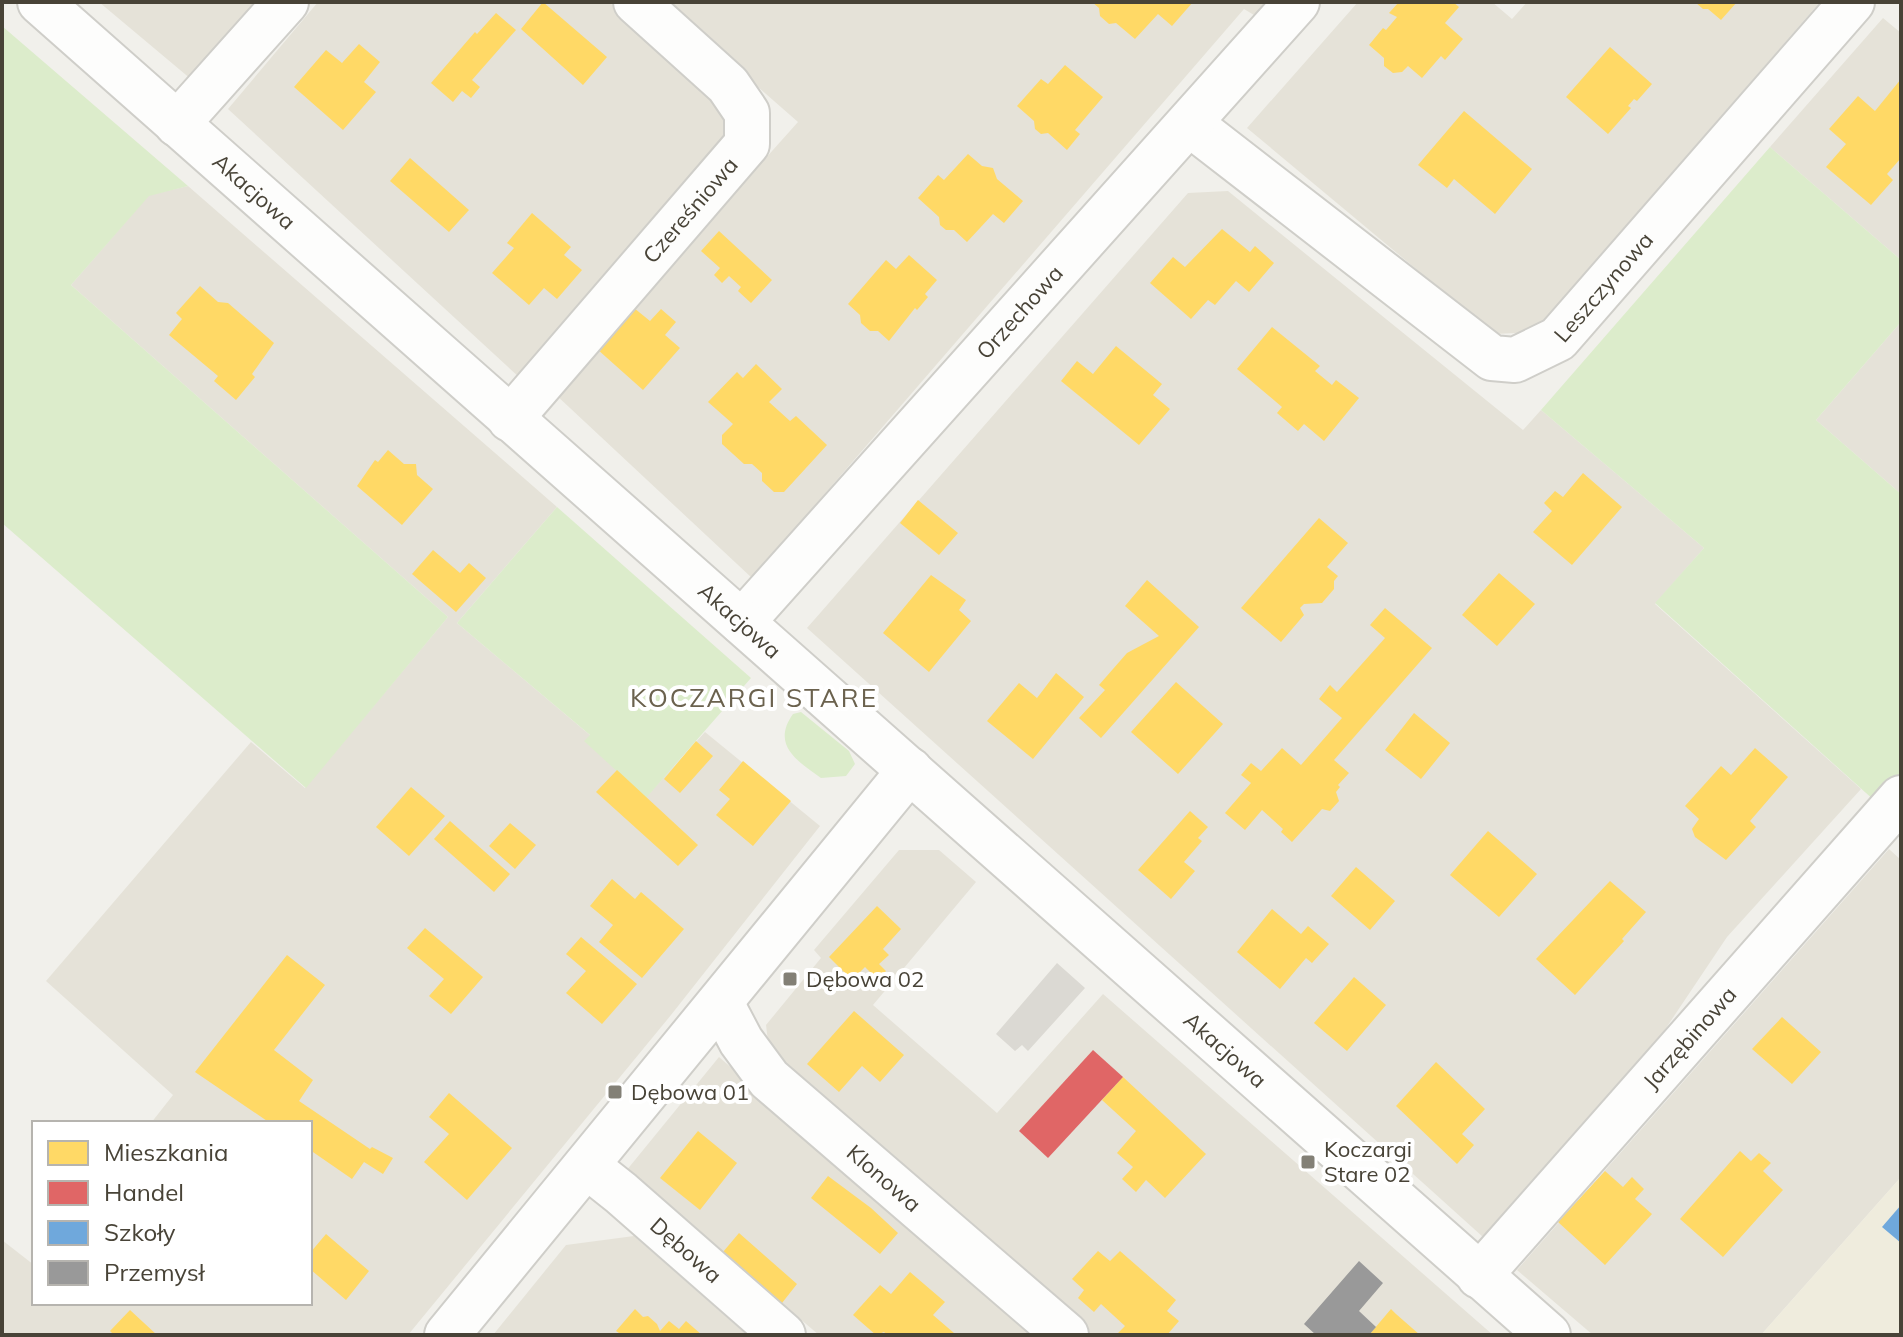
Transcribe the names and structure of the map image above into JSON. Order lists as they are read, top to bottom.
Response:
{
  "streets": {
    "street": [
      "Akacjowa",
      "Czereśniowa",
      "Leszczynowa",
      "Orzechowa",
      "Jarzębinowa",
      "Klonowa",
      "Dębowa"
    ]
  },
  "crossings": [
    ["Akacjowa", "Czereśniowa"],
    ["Akacjowa", "Orzechowa"],
    ["Akacjowa", "Jarzębinowa"],
    ["Leszczynowa", "Orzechowa"]
  ],
  "districts": ["KOCZARGI STARE"],
  "places": {
    "transit": ["Dębowa 02", "Dębowa 01", "Koczargi Stare 02"]
  },
  "legend": [
    "Mieszkania",
    "Handel",
    "Szkoły",
    "Przemysł"
  ]
}
